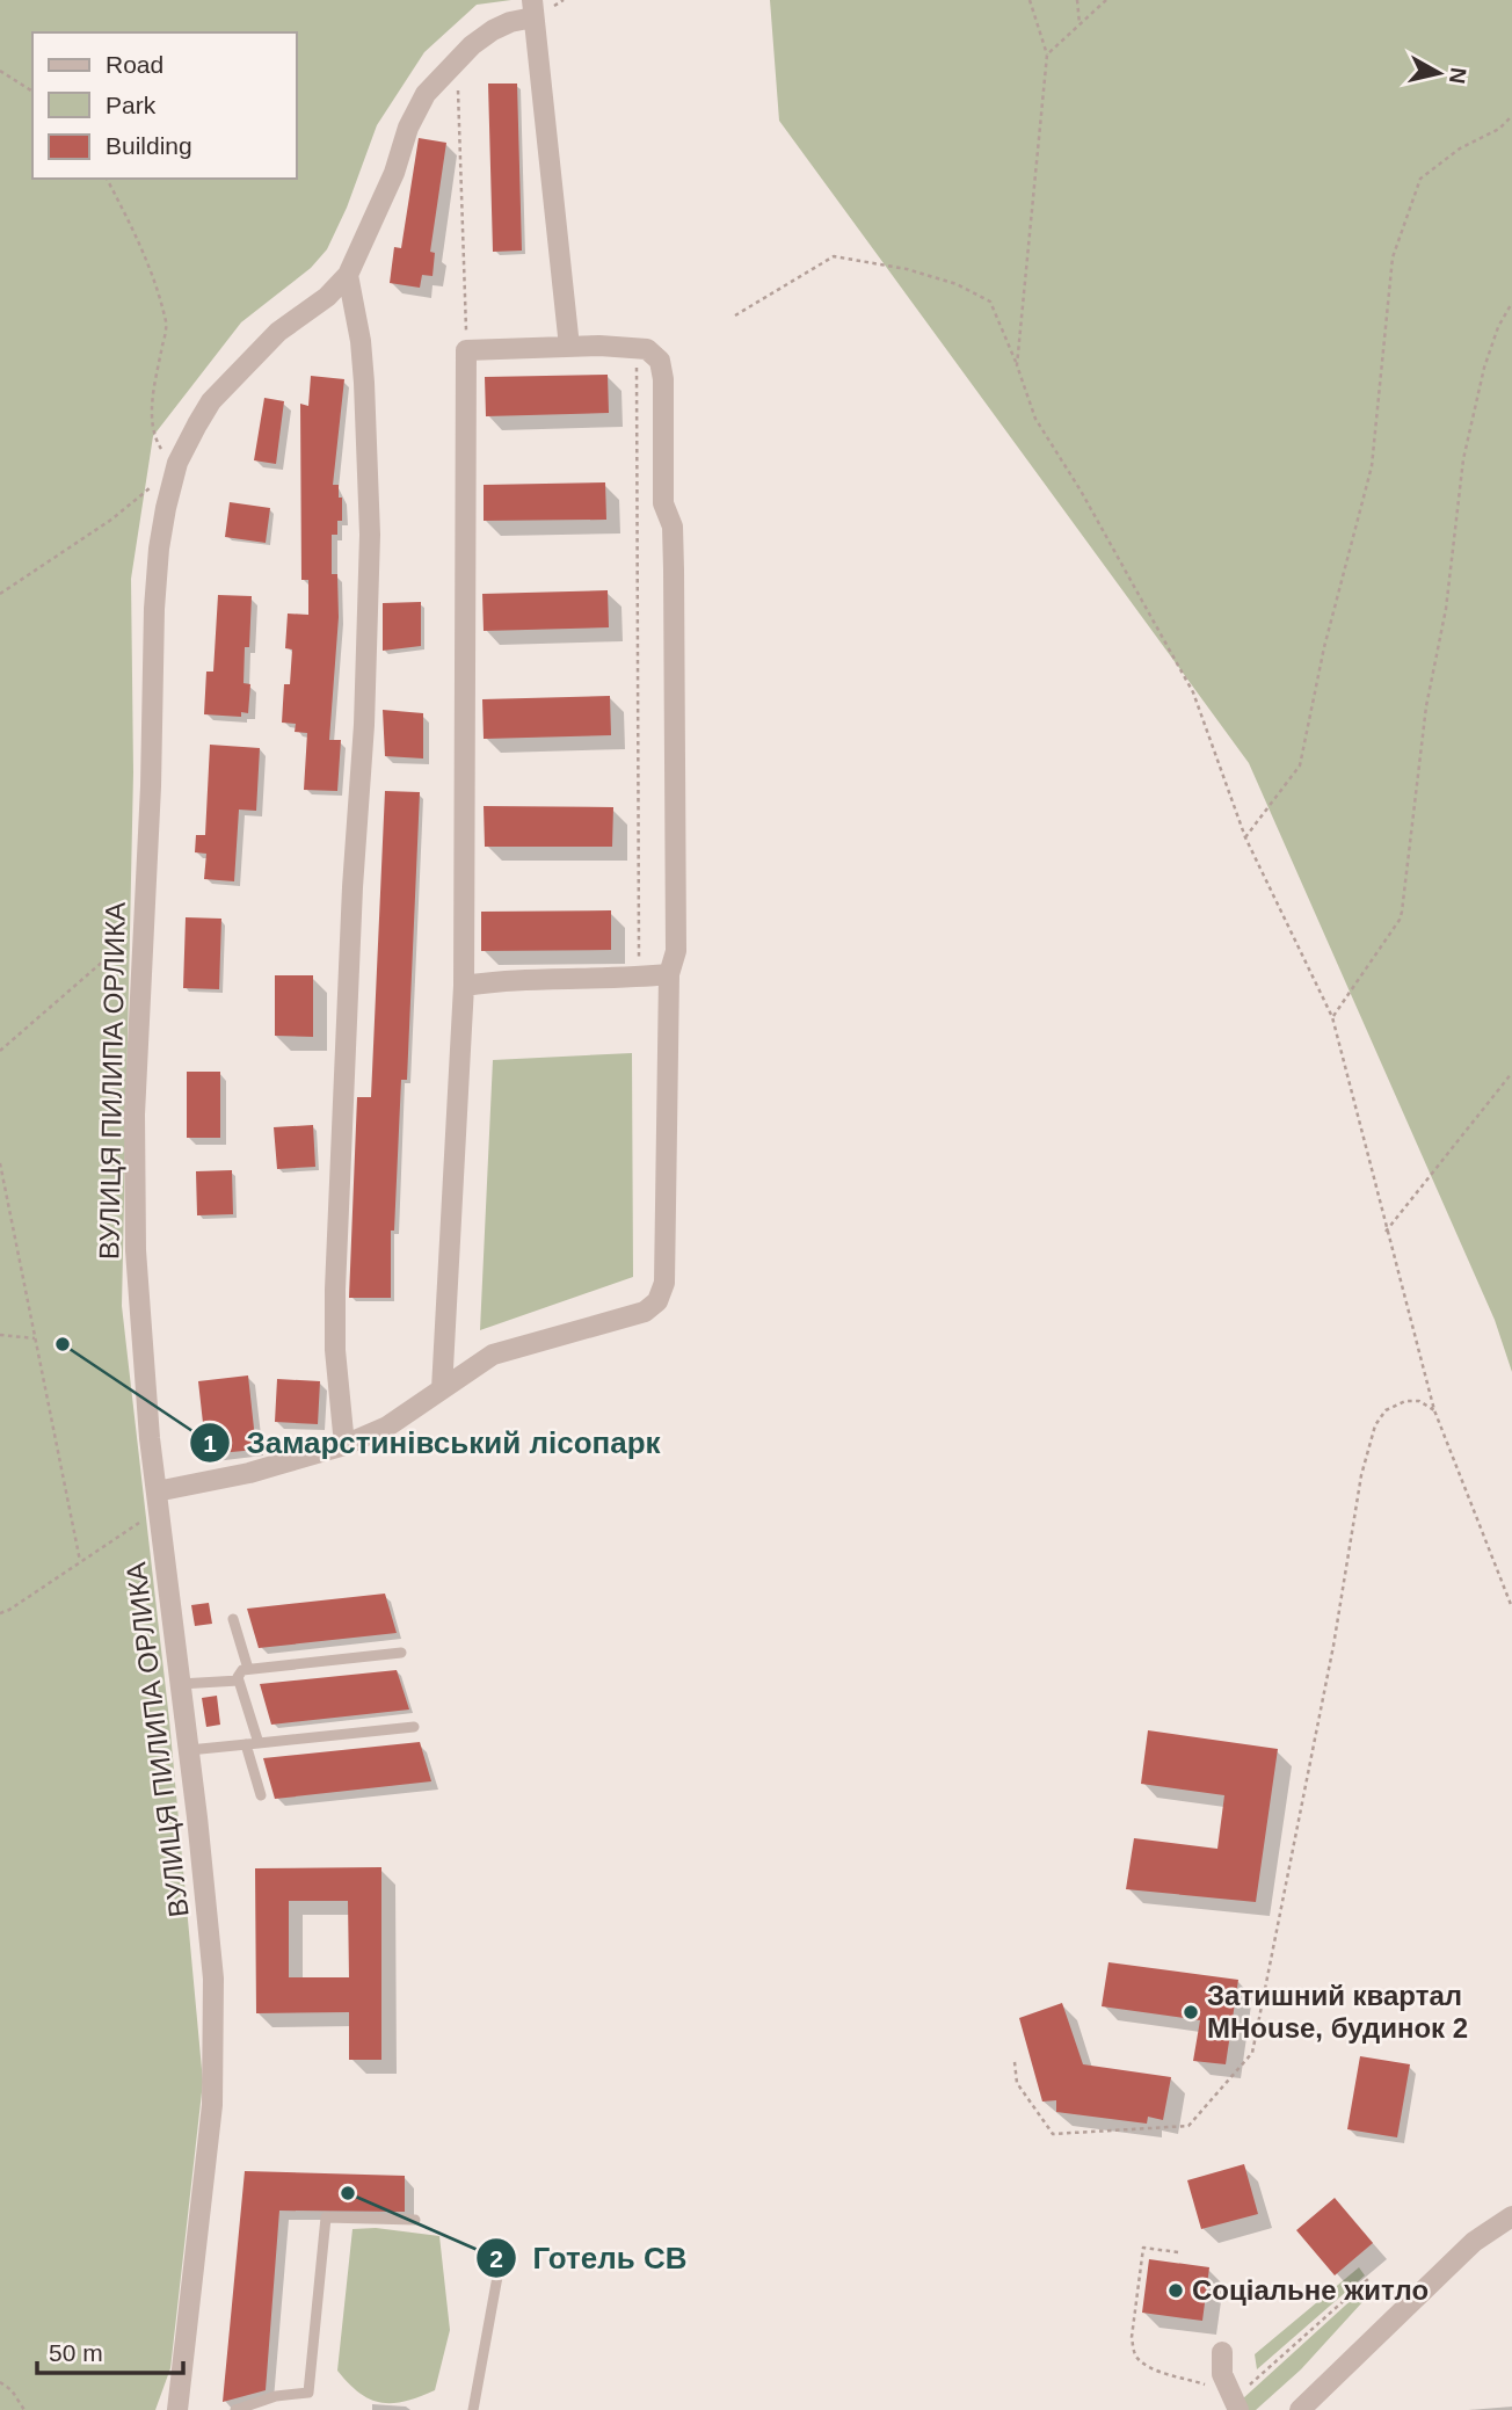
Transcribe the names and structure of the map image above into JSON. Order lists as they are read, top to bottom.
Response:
{
  "streets": {
    "street": ["ВУЛИЦЯ ПИЛИПА ОРЛИКА"]
  },
  "places": [
    "Замарстинівський лісопарк",
    "Затишний квартал MHouse, будинок 2",
    "Готель СВ",
    "Соціальне житло"
  ],
  "legend": ["Road", "Park", "Building"],
  "scale_bar": "50 m",
  "north": "right"
}
